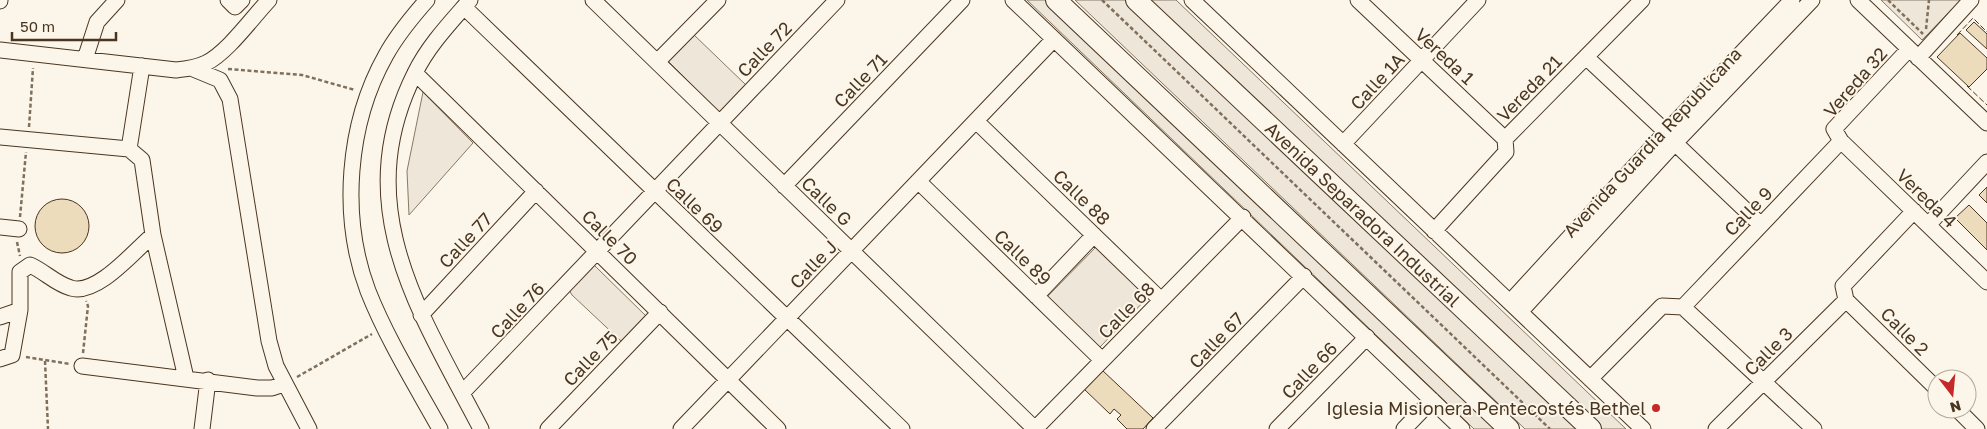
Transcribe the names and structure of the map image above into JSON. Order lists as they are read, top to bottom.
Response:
{
  "streets": {
    "main road": ["Avenida Separadora Industrial"],
    "street": [
      "Calle 72",
      "Vereda 1",
      "Calle 71",
      "Calle 1A",
      "Vereda 32",
      "Vereda 21",
      "Avenida Guardia Republicana",
      "Calle 88",
      "Vereda 4",
      "Calle G",
      "Calle 69",
      "Calle 9",
      "Calle 70",
      "Calle 77",
      "Calle 89",
      "Calle J",
      "Calle 76",
      "Calle 68",
      "Calle 2",
      "Calle 67",
      "Calle 3",
      "Calle 75",
      "Calle 66"
    ]
  },
  "crossings": [
    ["Calle 72", "Calle G"],
    ["Calle 72", "Calle 69"],
    ["Calle 72", "Calle 76"],
    ["Vereda 1", "Calle 1A"],
    ["Vereda 1", "Vereda 21"],
    ["Calle 71", "Calle G"],
    ["Calle 1A", "Avenida Separadora Industrial"],
    ["Vereda 32", "Vereda 4"],
    ["Vereda 32", "Calle 9"],
    ["Vereda 21", "Avenida Separadora Industrial"],
    ["Avenida Guardia Republicana", "Avenida Separadora Industrial"],
    ["Calle 88", "Calle J"],
    ["Calle 88", "Calle 68"],
    ["Vereda 4", "Calle 9"],
    ["Calle G", "Calle J"],
    ["Calle G", "Calle 68"],
    ["Calle 69", "Calle J"],
    ["Calle 69", "Calle 76"],
    ["Calle 70", "Calle 77"],
    ["Calle 70", "Calle J"],
    ["Calle 70", "Calle 76"],
    ["Calle 70", "Calle 75"],
    ["Calle 89", "Calle J"],
    ["Calle 89", "Calle 68"],
    ["Calle 2", "Calle 3"]
  ],
  "places": ["Iglesia Misionera Pentecostés Bethel"],
  "scale_bar": "50 m",
  "north": "bottom"
}
